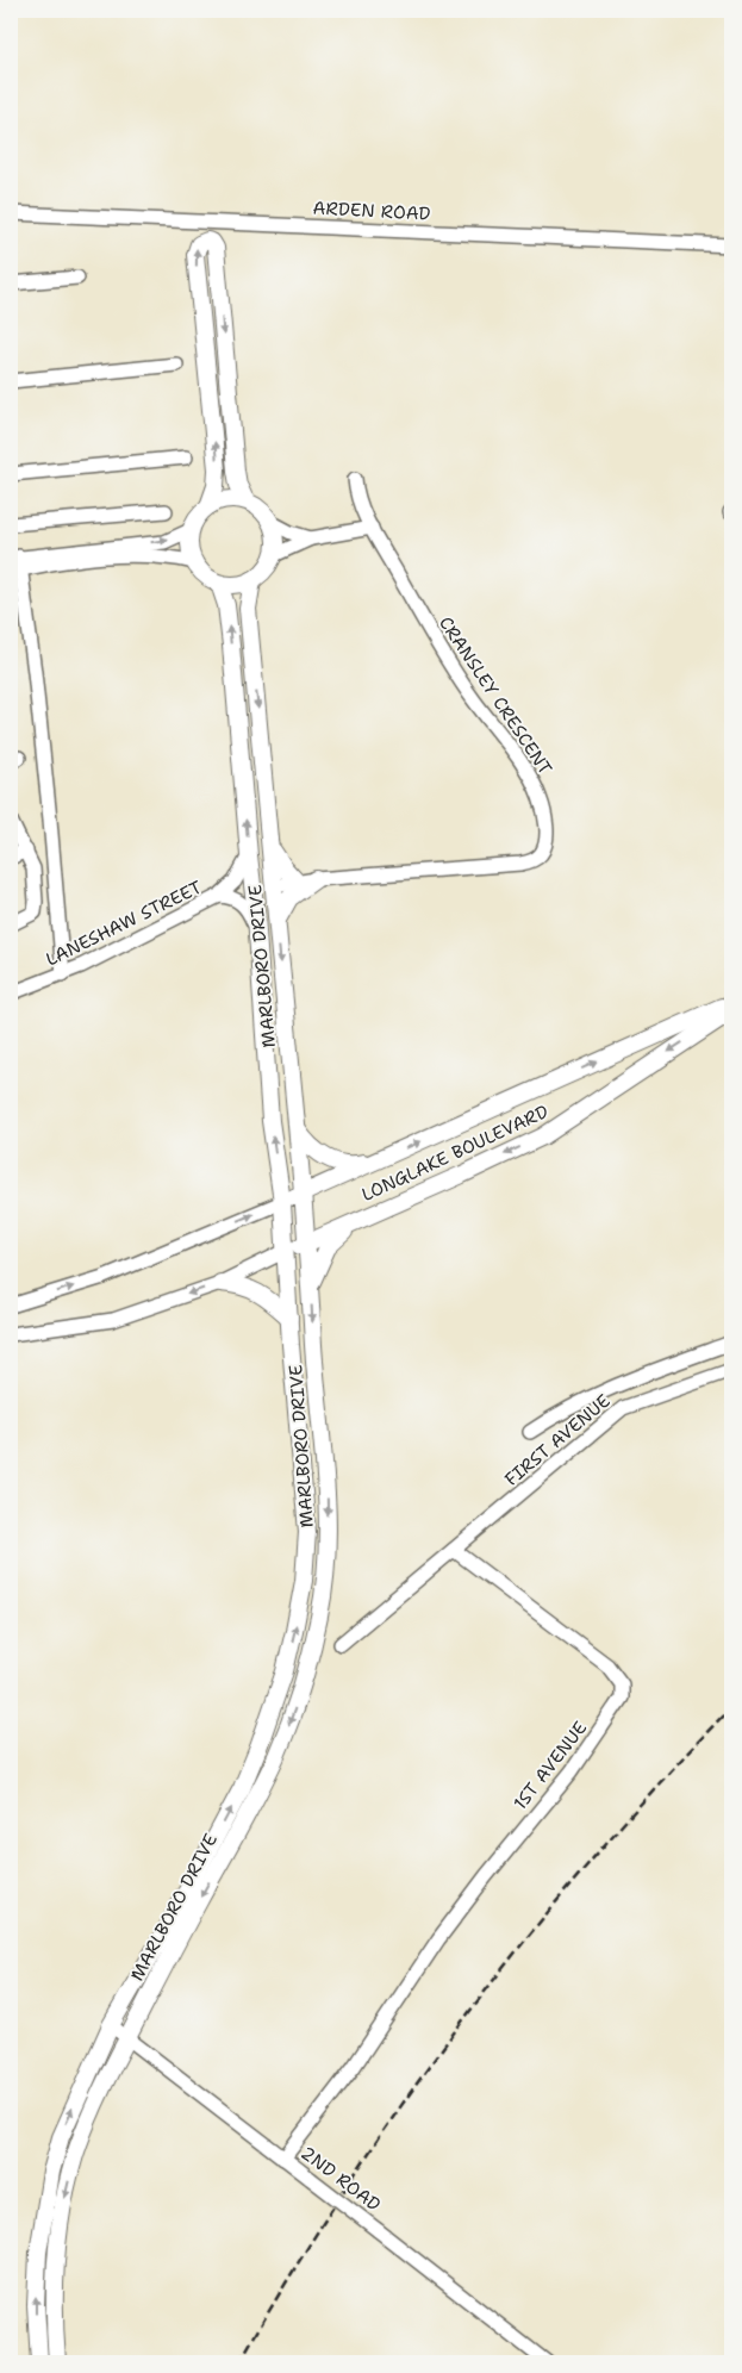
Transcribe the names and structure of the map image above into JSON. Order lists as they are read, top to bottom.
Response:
{
  "streets": {
    "main road": ["MARLBORO DRIVE", "LONGLAKE BOULEVARD"],
    "street": [
      "ARDEN ROAD",
      "CRANSLEY CRESCENT",
      "LANESHAW STREET",
      "FIRST AVENUE",
      "1ST AVENUE",
      "2ND ROAD"
    ]
  },
  "crossings": [
    ["CRANSLEY CRESCENT", "MARLBORO DRIVE"],
    ["LANESHAW STREET", "MARLBORO DRIVE"],
    ["MARLBORO DRIVE", "LONGLAKE BOULEVARD"],
    ["MARLBORO DRIVE", "2ND ROAD"],
    ["FIRST AVENUE", "1ST AVENUE"],
    ["1ST AVENUE", "2ND ROAD"]
  ]
}
